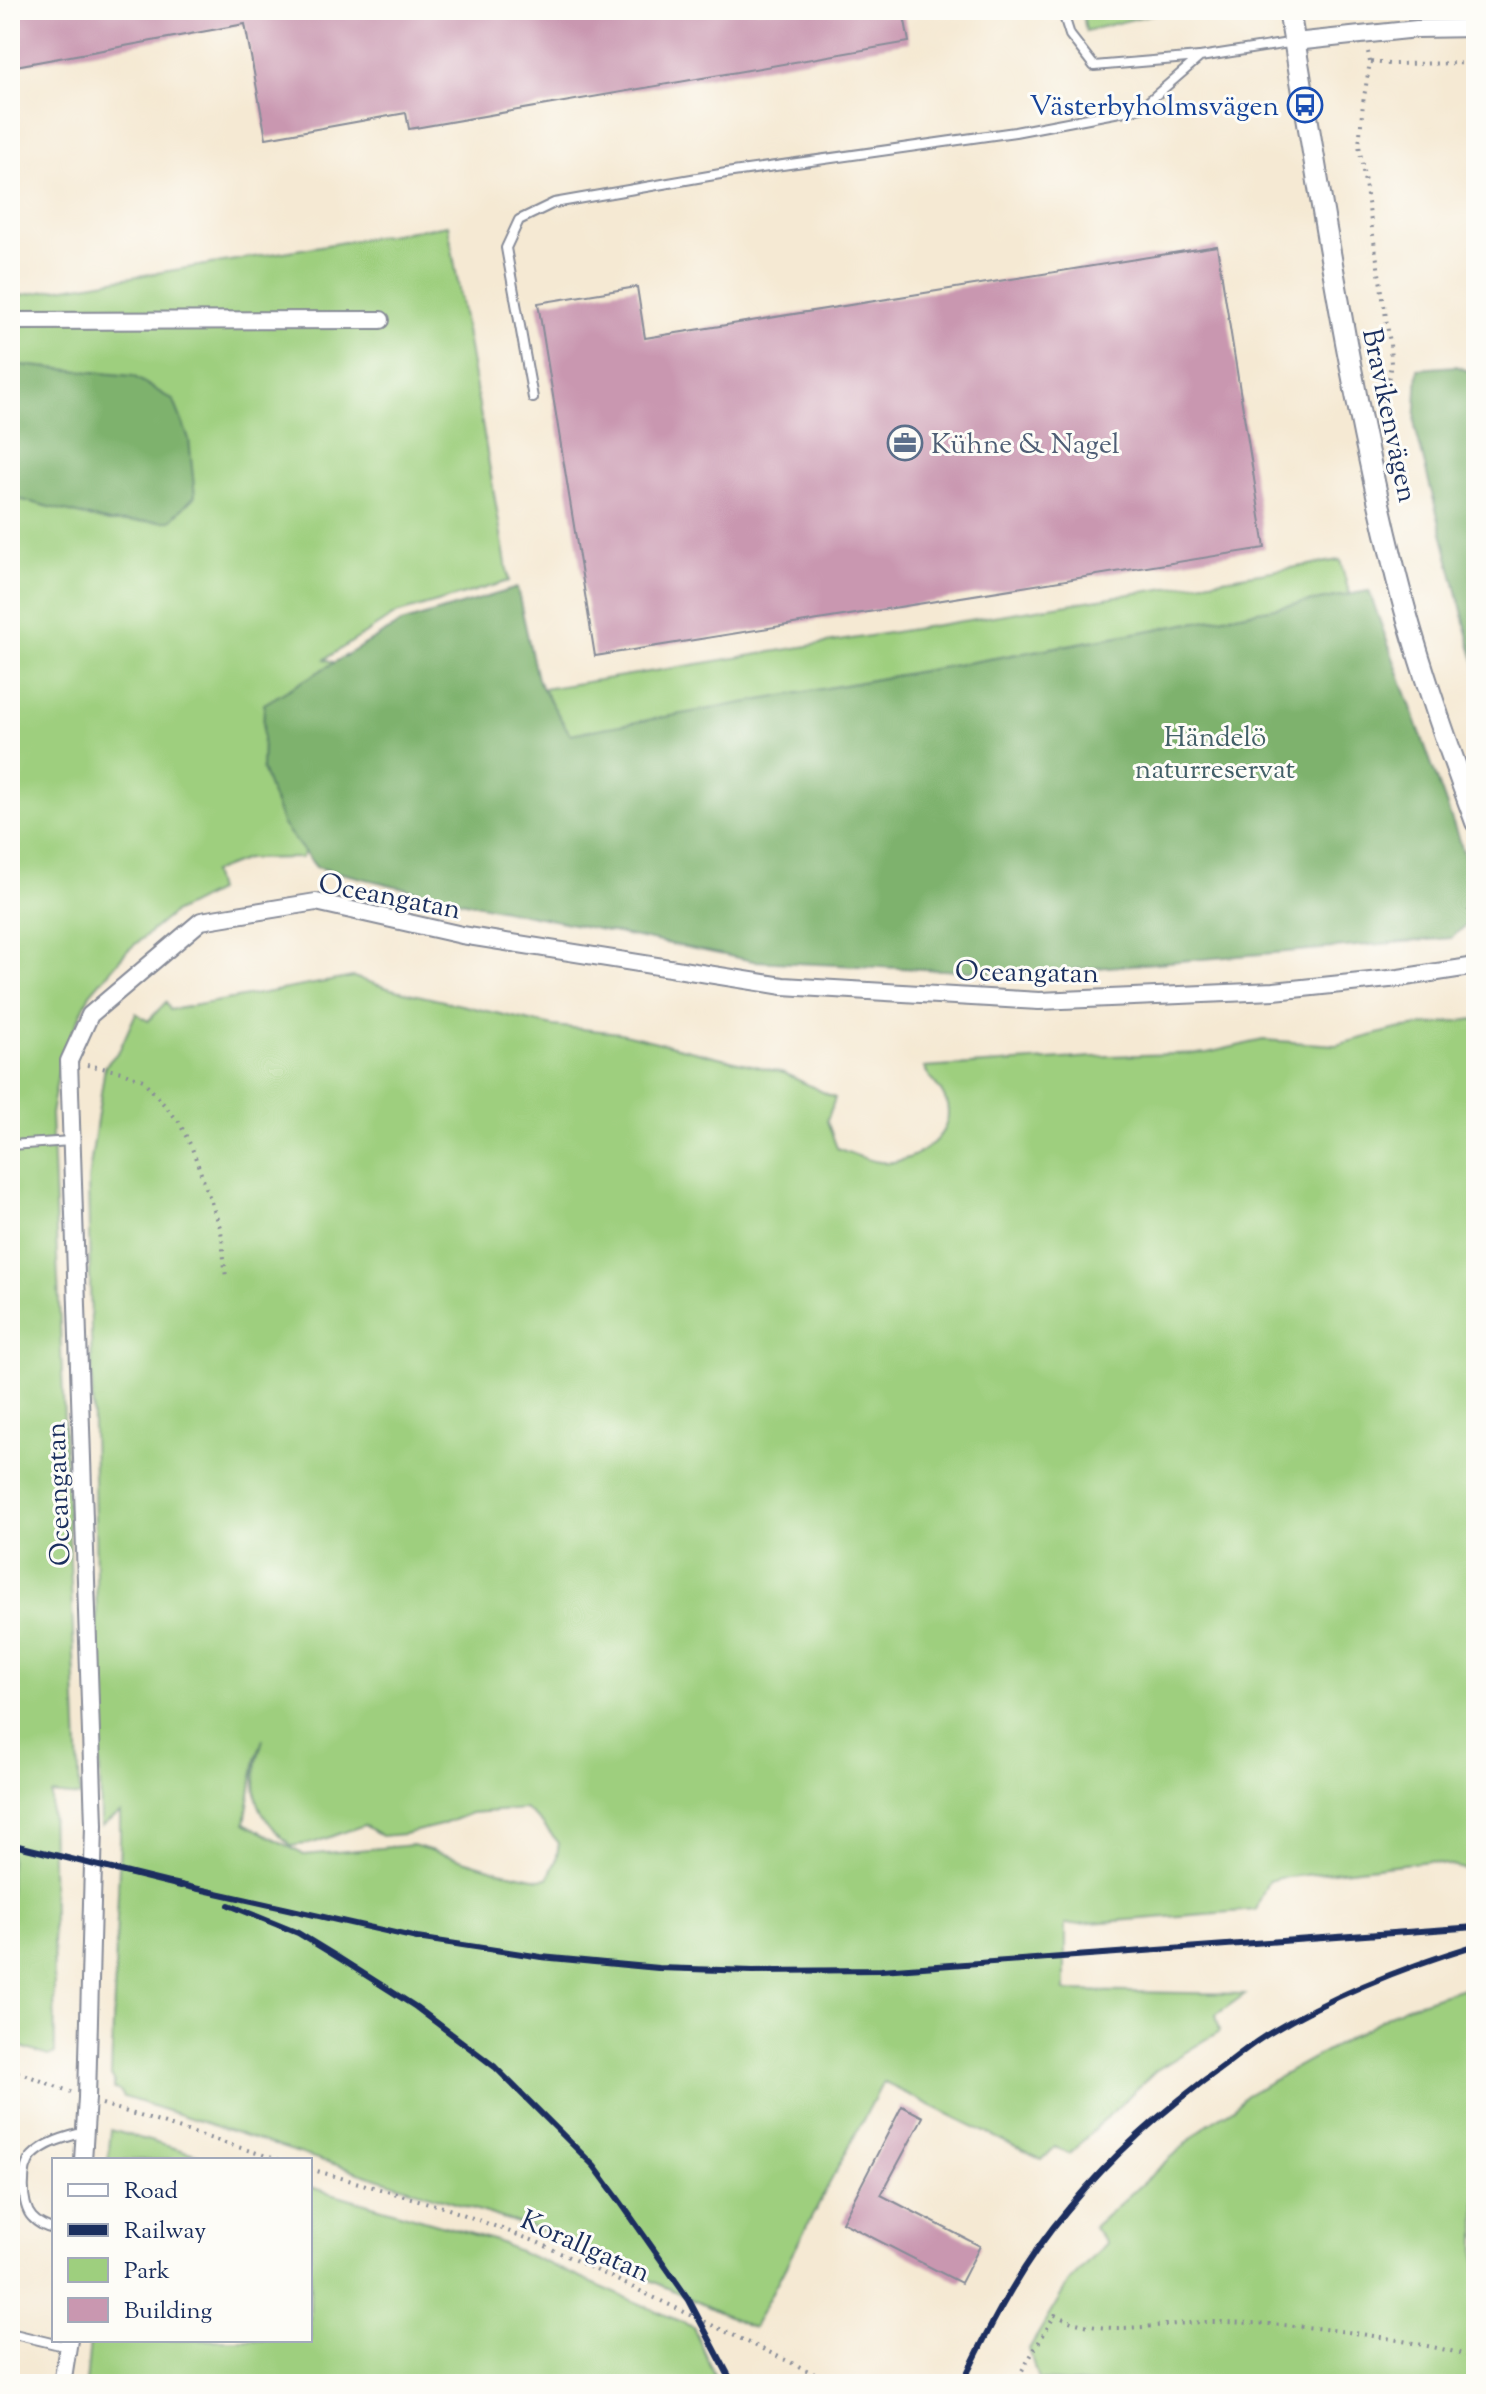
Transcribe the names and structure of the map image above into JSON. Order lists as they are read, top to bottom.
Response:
{
  "streets": {
    "street": ["Bravikenvägen", "Oceangatan"],
    "path": ["Korallgatan"]
  },
  "parks": ["Händelö naturreservat"],
  "places": {
    "bus stop": ["Västerbyholmsvägen"],
    "office": ["Kühne & Nagel"]
  },
  "legend": [
    "Road",
    "Railway",
    "Park",
    "Building"
  ]
}
